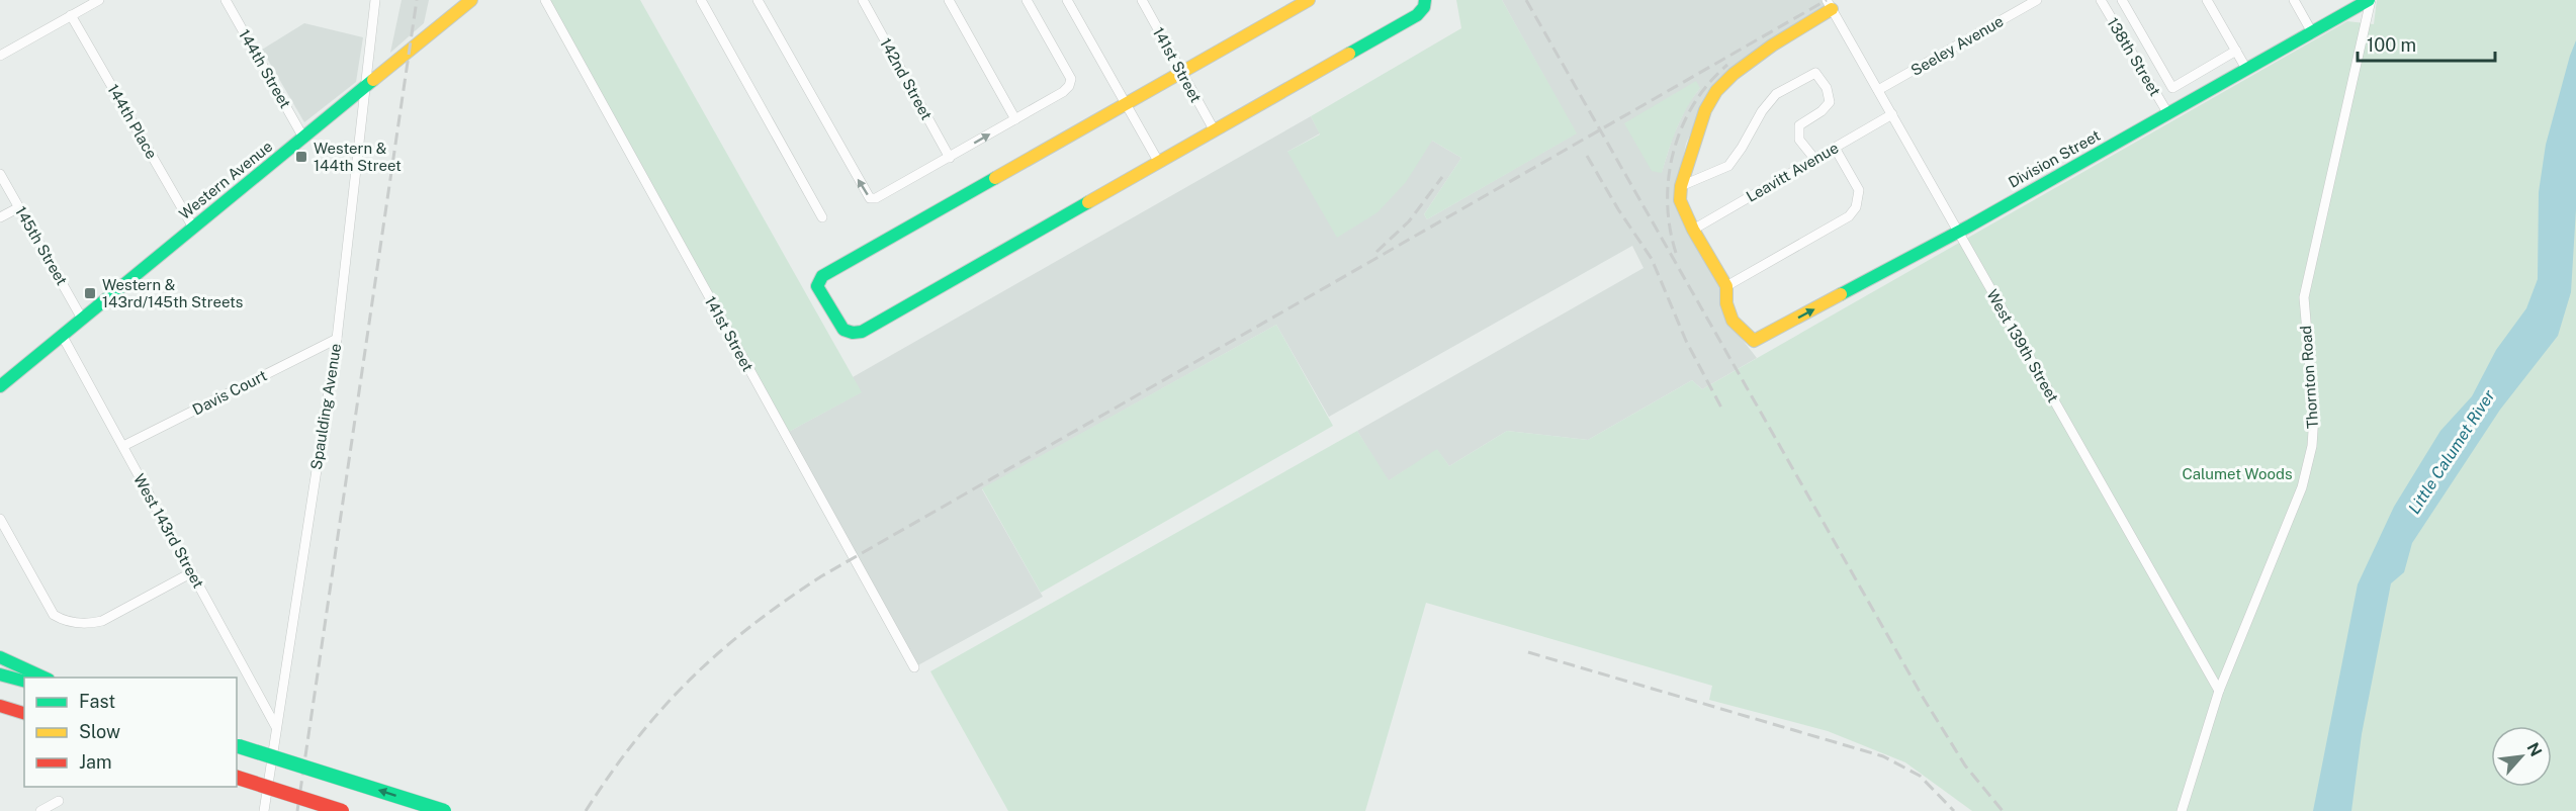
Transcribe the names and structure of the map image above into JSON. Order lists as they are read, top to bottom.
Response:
{
  "streets": {
    "main road": ["Division Street", "Western Avenue"],
    "street": [
      "Seeley Avenue",
      "138th Street",
      "141st Street",
      "144th Street",
      "142nd Street",
      "144th Place",
      "Leavitt Avenue",
      "145th Street",
      "West 139th Street",
      "Thornton Road",
      "Davis Court",
      "Spaulding Avenue",
      "West 143rd Street"
    ]
  },
  "crossings": [
    ["Seeley Avenue", "West 139th Street"],
    ["138th Street", "Division Street"],
    ["144th Street", "Western Avenue"],
    ["144th Place", "Western Avenue"],
    ["Division Street", "West 139th Street"],
    ["Division Street", "Thornton Road"],
    ["Leavitt Avenue", "West 139th Street"],
    ["Western Avenue", "145th Street"],
    ["Western Avenue", "Spaulding Avenue"],
    ["Western Avenue", "West 143rd Street"],
    ["West 139th Street", "Thornton Road"],
    ["Davis Court", "Spaulding Avenue"],
    ["Davis Court", "West 143rd Street"],
    ["Spaulding Avenue", "West 143rd Street"]
  ],
  "water": ["Little Calumet River"],
  "parks": ["Calumet Woods"],
  "places": {
    "transit": ["Western & 144th Street", "Western & 143rd/145th Streets"]
  },
  "legend": ["Fast", "Slow", "Jam"],
  "scale_bar": "100 m",
  "north": "top right"
}
